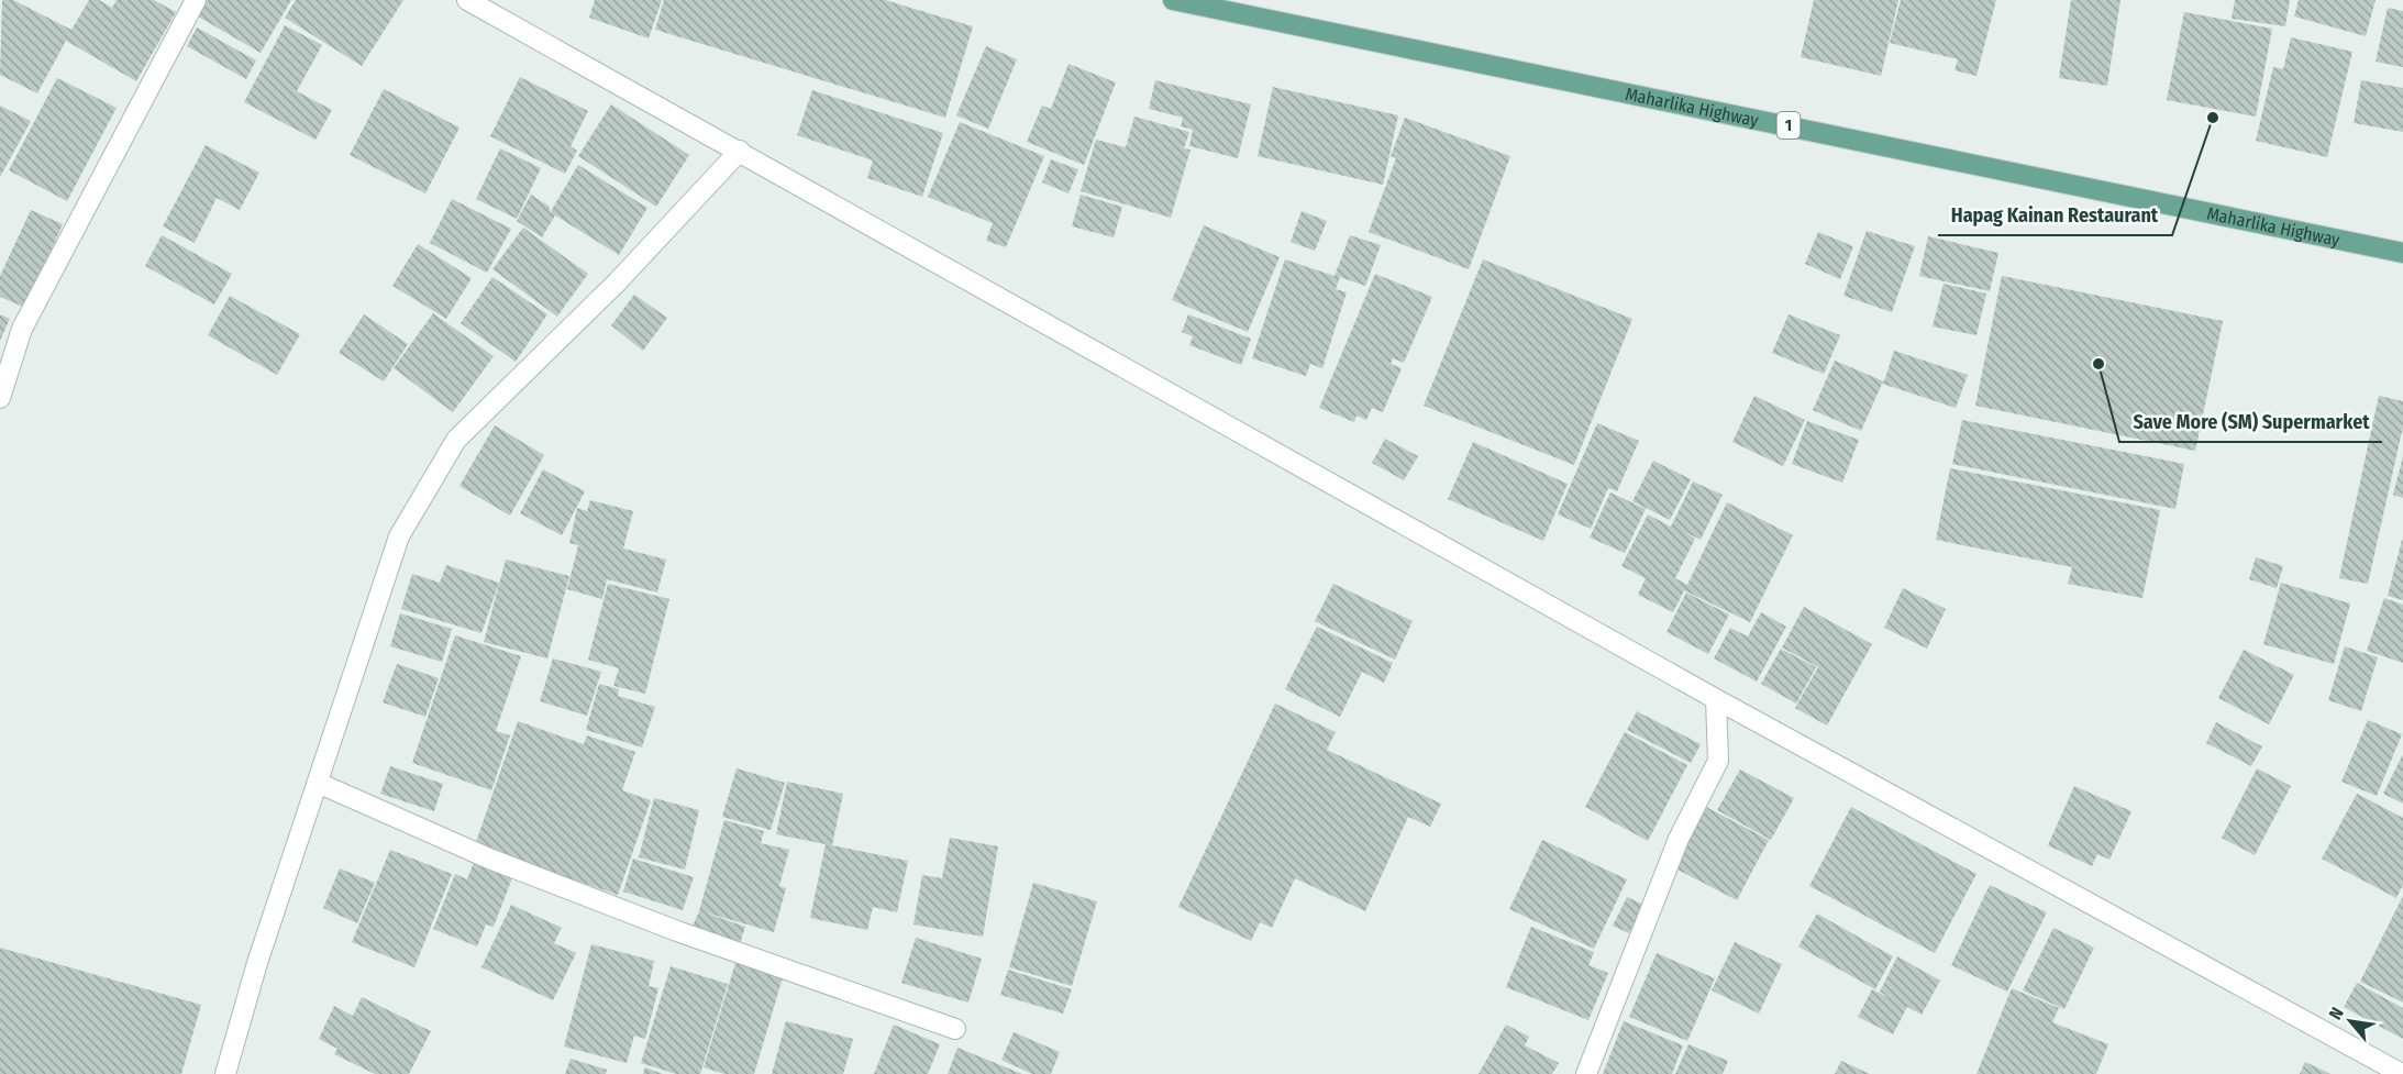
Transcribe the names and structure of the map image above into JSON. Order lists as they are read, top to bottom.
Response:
{
  "streets": {
    "main road": ["Maharlika Highway", "1"]
  },
  "places": ["Hapag Kainan Restaurant", "Save More (SM) Supermarket"],
  "north": "top left"
}
